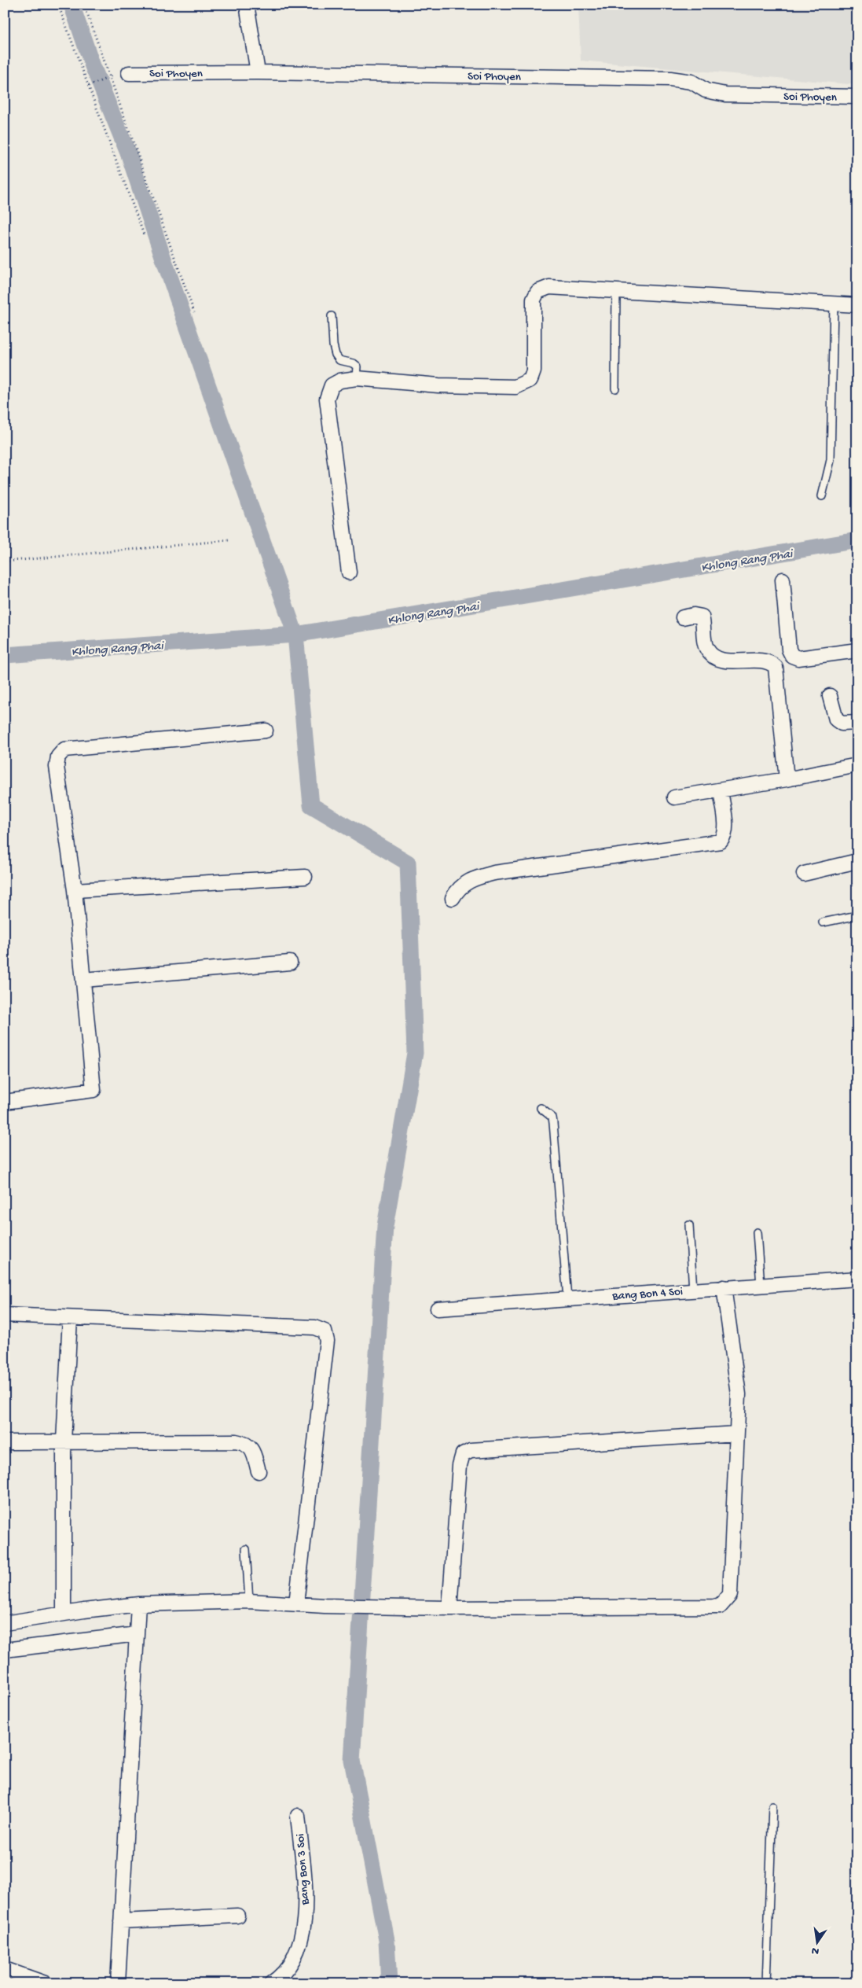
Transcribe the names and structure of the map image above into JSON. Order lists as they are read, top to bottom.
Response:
{
  "streets": {
    "street": ["Soi Phoyen", "Bang Bon 4 Soi", "Bang Bon 3 Soi"]
  },
  "water": ["Khlong Rang Phai"],
  "north": "bottom"
}
